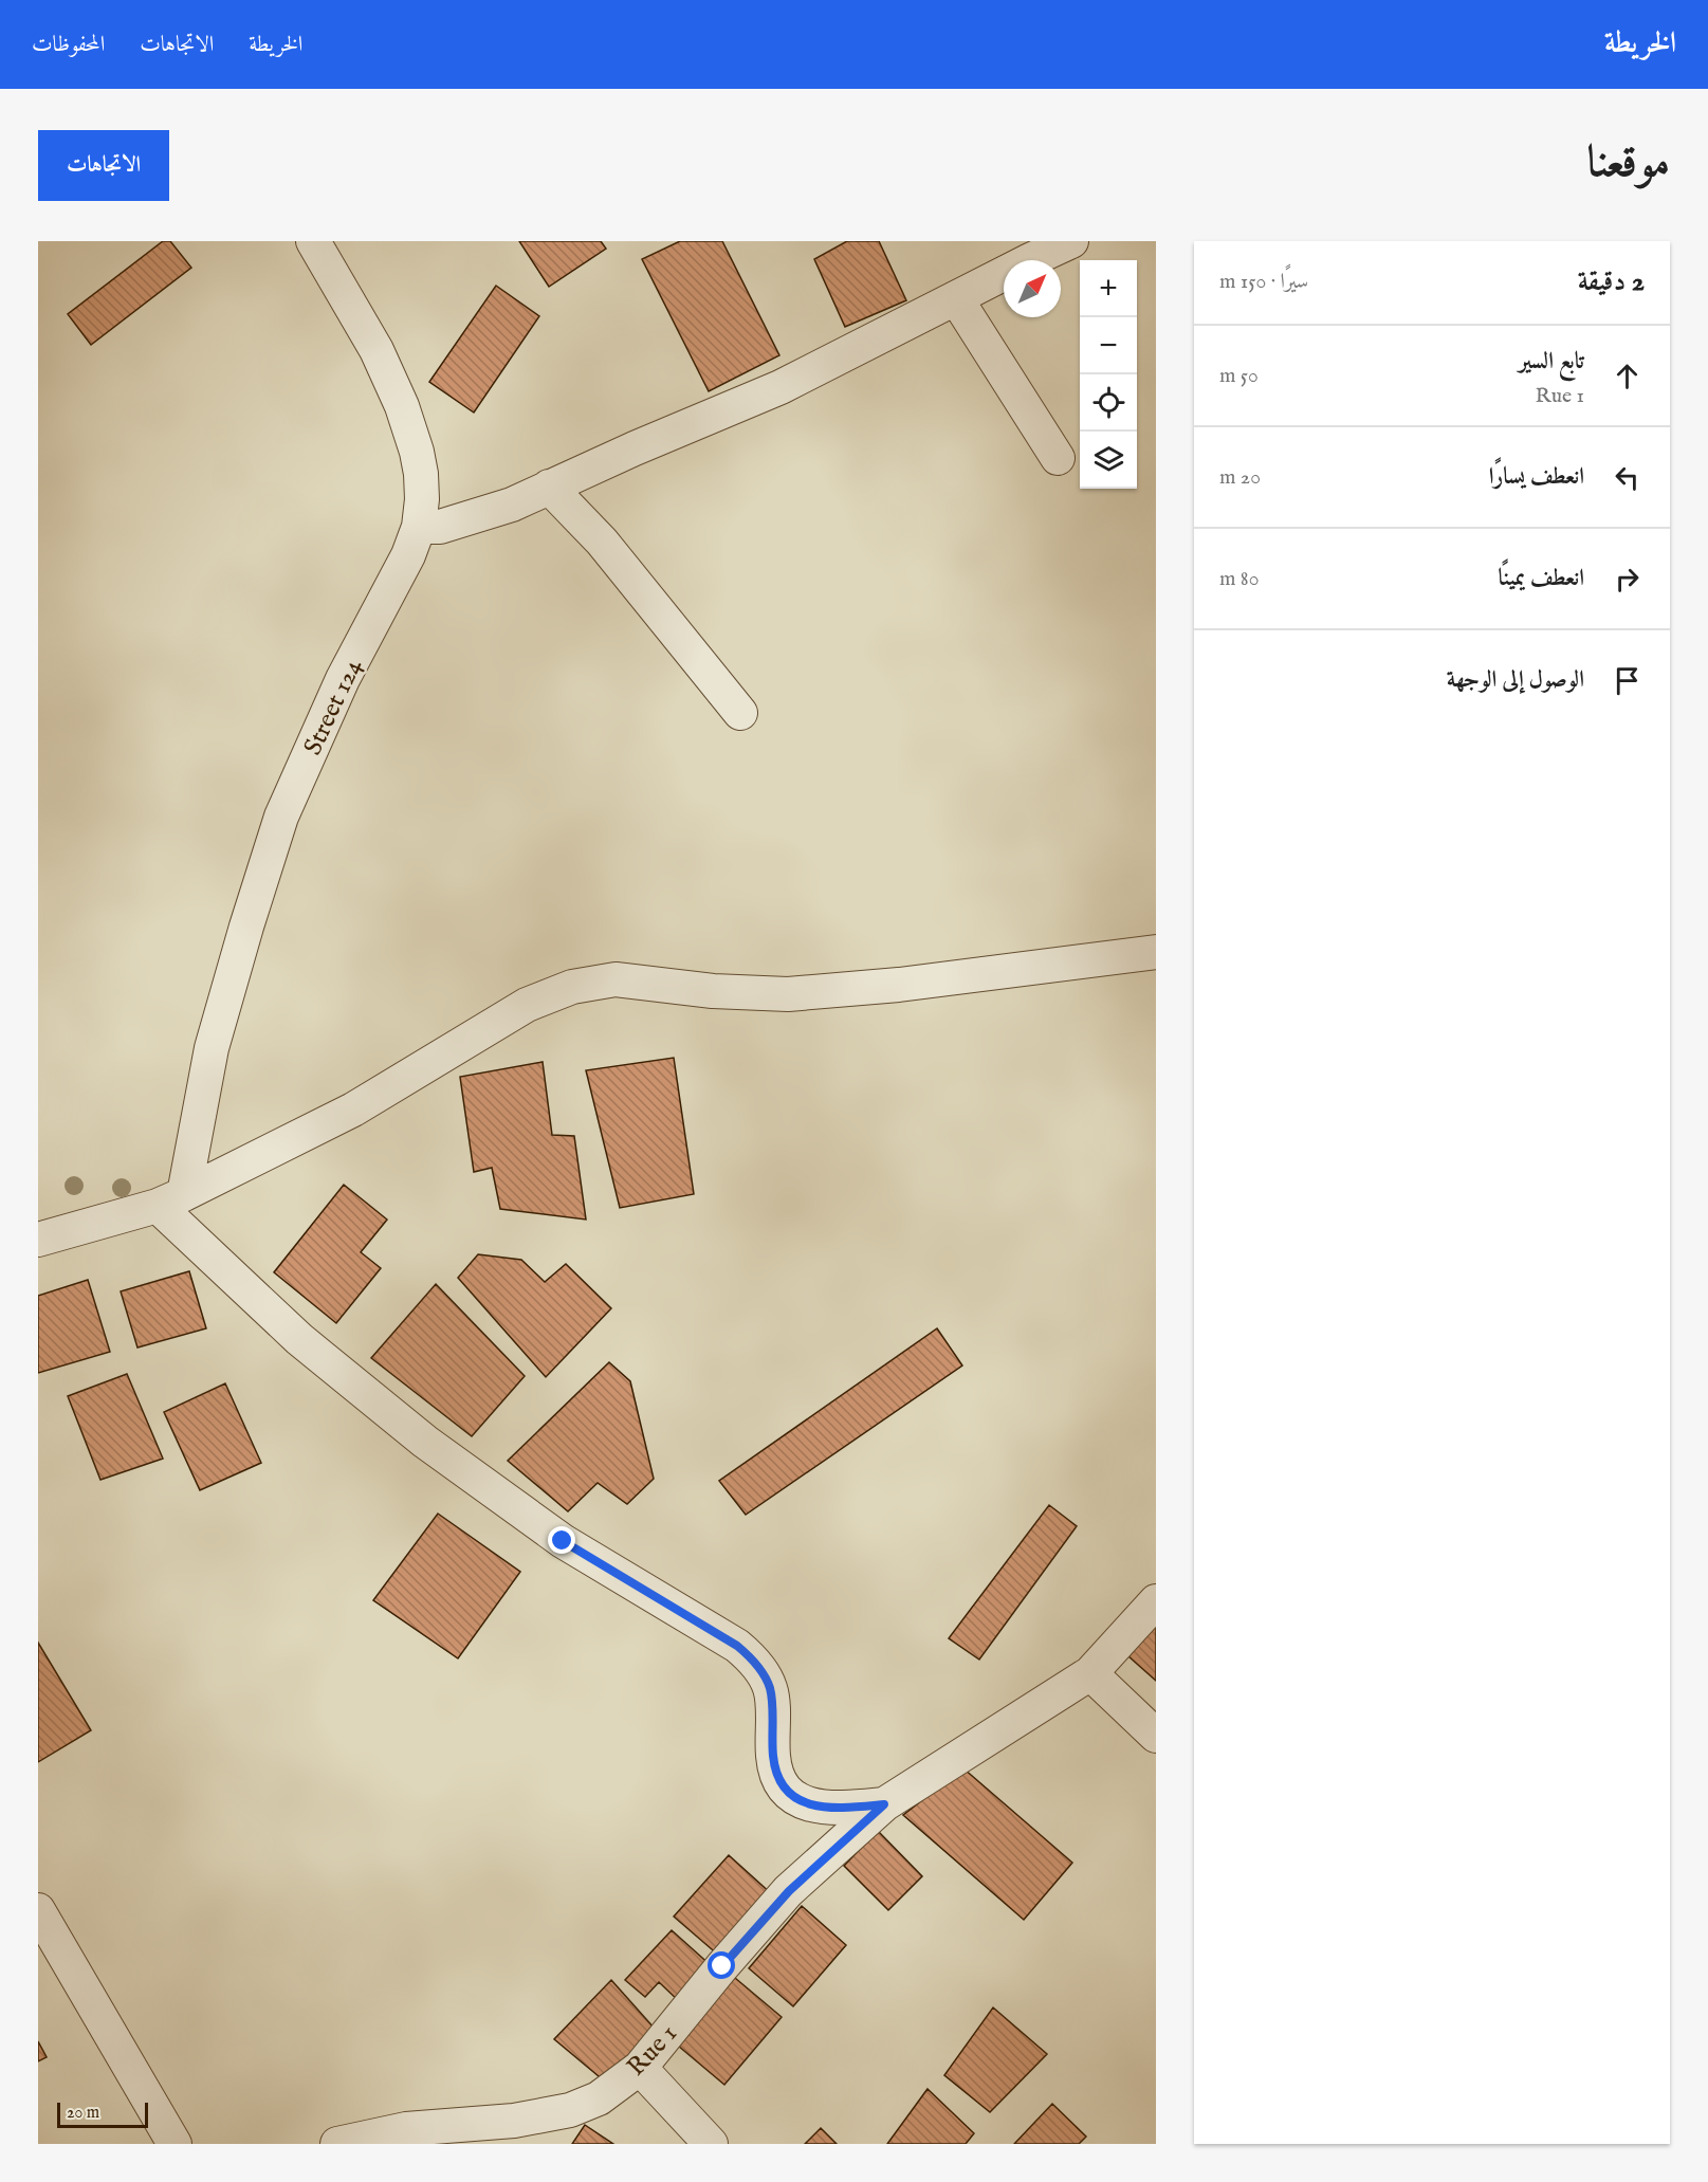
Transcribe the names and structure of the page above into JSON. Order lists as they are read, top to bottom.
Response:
{
  "streets": {
    "street": ["Street 124", "Rue 1"]
  },
  "scale_bar": "20 m",
  "north": "top right",
  "page": {
    "header": "الخريطة",
    "nav": ["الخريطة", "الاتجاهات", "المحفوظات"],
    "title": "موقعنا",
    "buttons": "الاتجاهات",
    "heading": ["2 دقيقة", "سيرًا · 150 m"],
    "map_buttons": ["+", "−"],
    "list": [
      ["تابع السير", "Rue 1", "50 m"],
      ["انعطف يسارًا", "20 m"],
      ["انعطف يمينًا", "80 m"],
      "الوصول إلى الوجهة"
    ],
    "scale": "20 m"
  }
}
